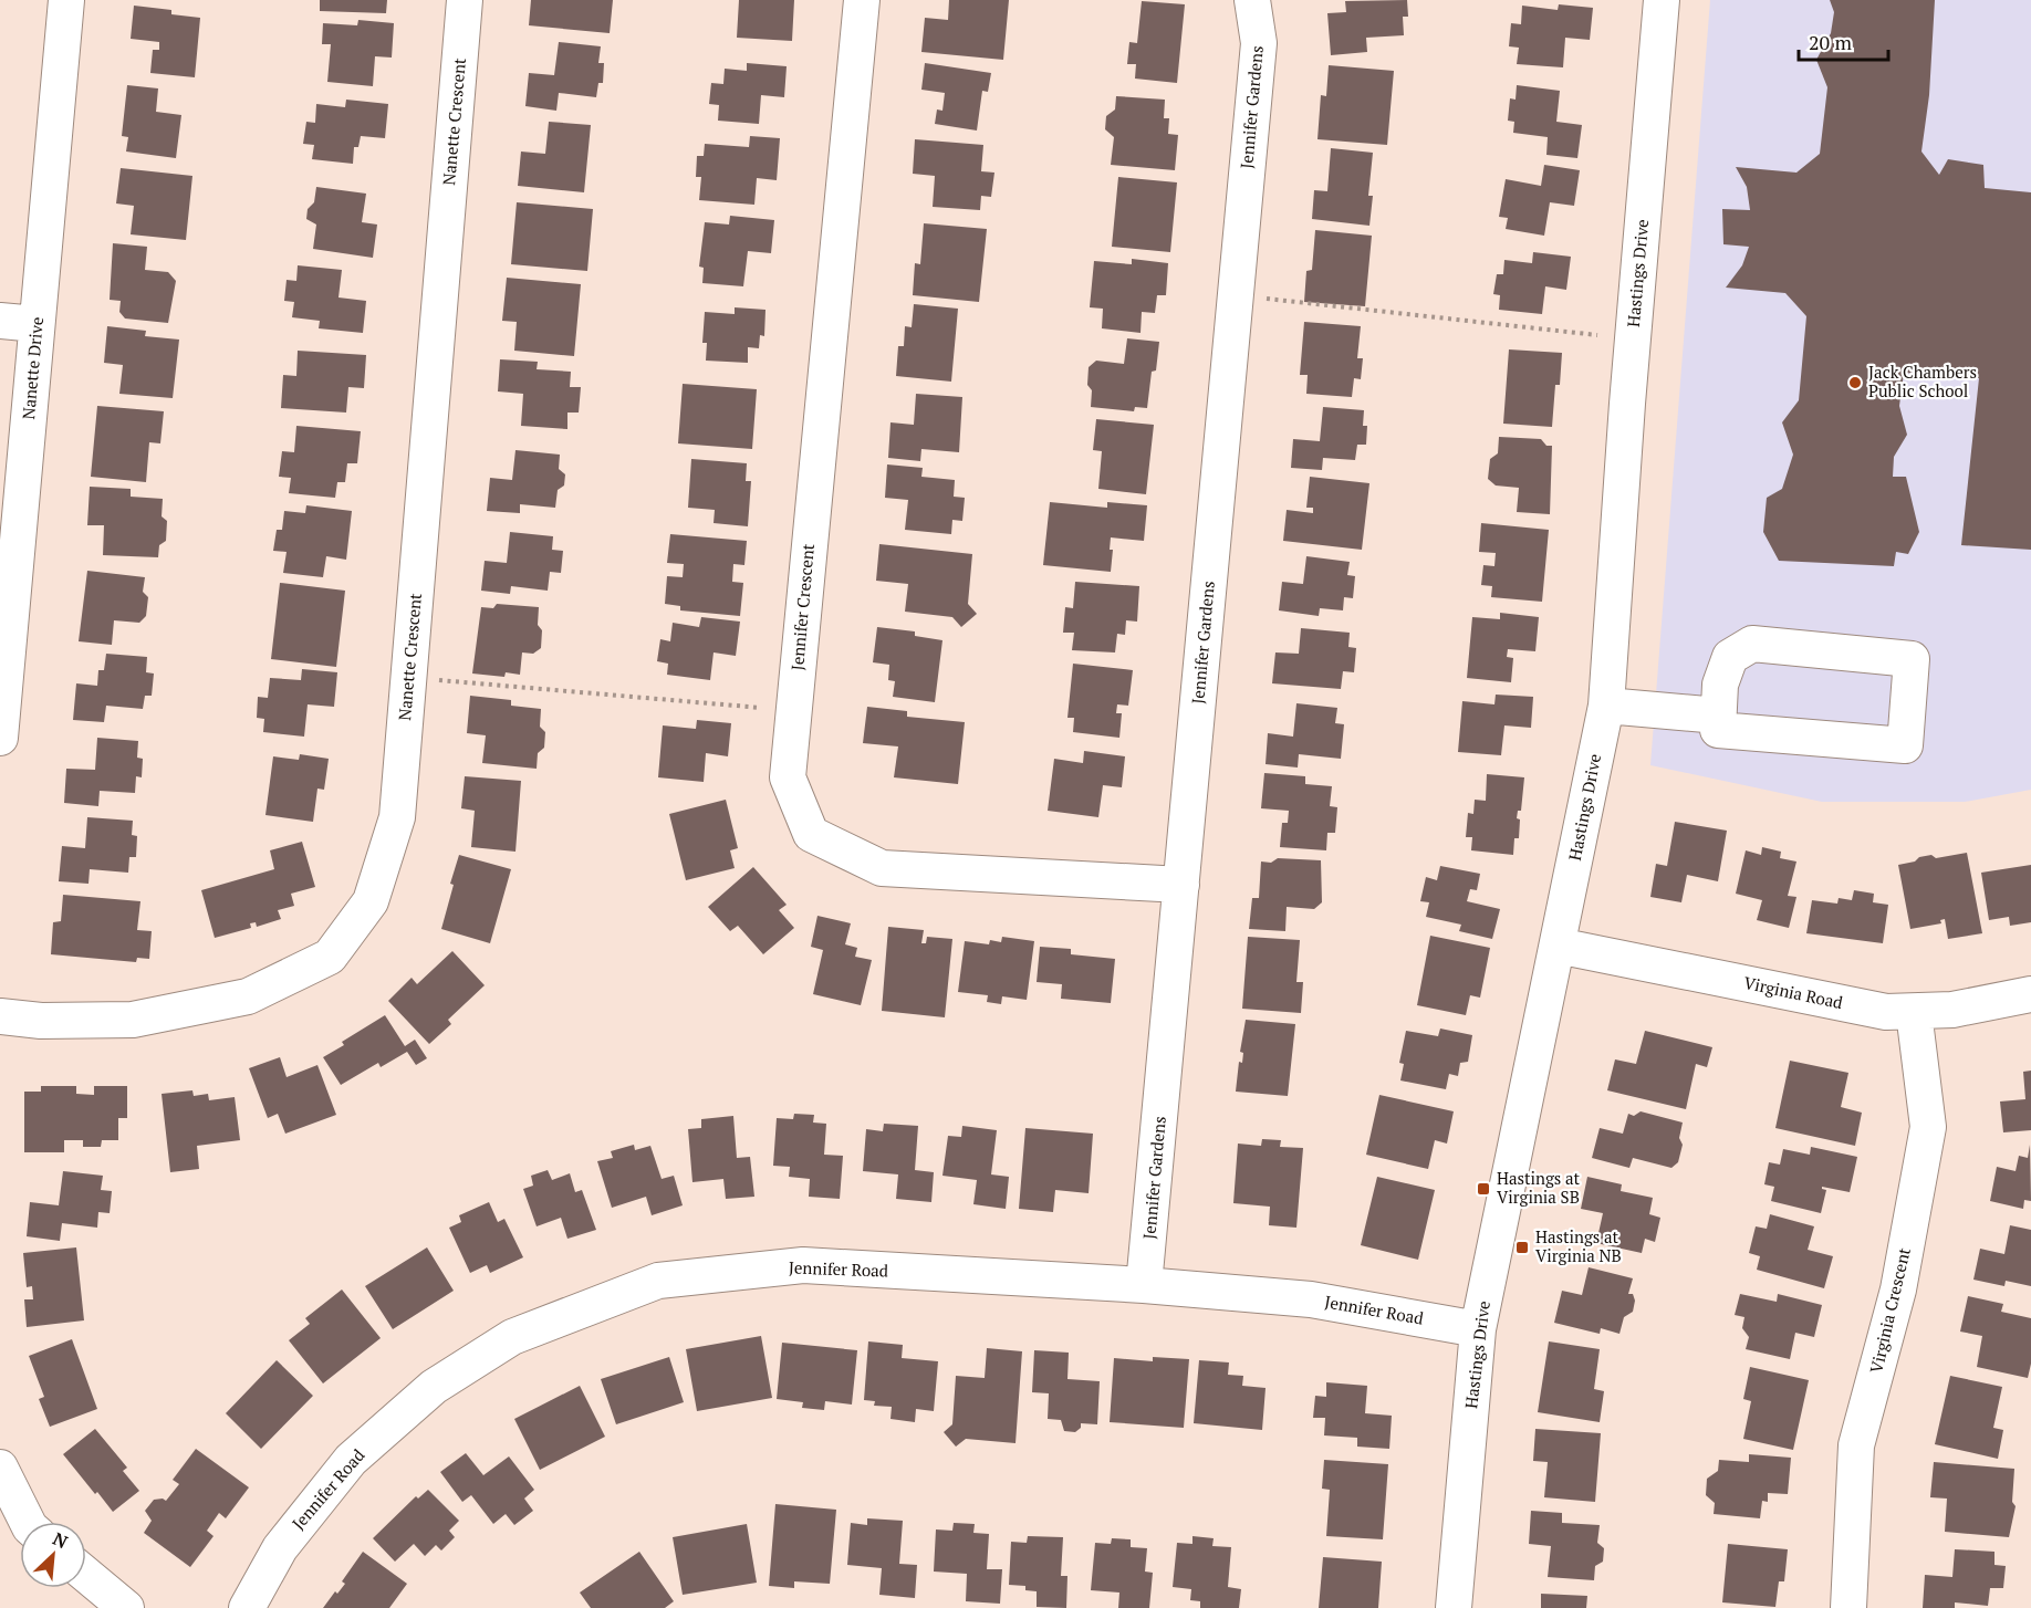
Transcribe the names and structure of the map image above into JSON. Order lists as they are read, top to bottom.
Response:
{
  "streets": {
    "street": [
      "Jennifer Gardens",
      "Nanette Crescent",
      "Hastings Drive",
      "Nanette Drive",
      "Jennifer Crescent",
      "Virginia Road",
      "Jennifer Road",
      "Virginia Crescent"
    ]
  },
  "crossings": [
    ["Jennifer Gardens", "Jennifer Crescent"],
    ["Jennifer Gardens", "Jennifer Road"],
    ["Hastings Drive", "Virginia Road"],
    ["Hastings Drive", "Jennifer Road"],
    ["Virginia Road", "Virginia Crescent"]
  ],
  "places": {
    "other": ["Jack Chambers Public School"],
    "transit": ["Hastings at Virginia SB", "Hastings at Virginia NB"]
  },
  "scale_bar": "20 m",
  "north": "top right"
}
